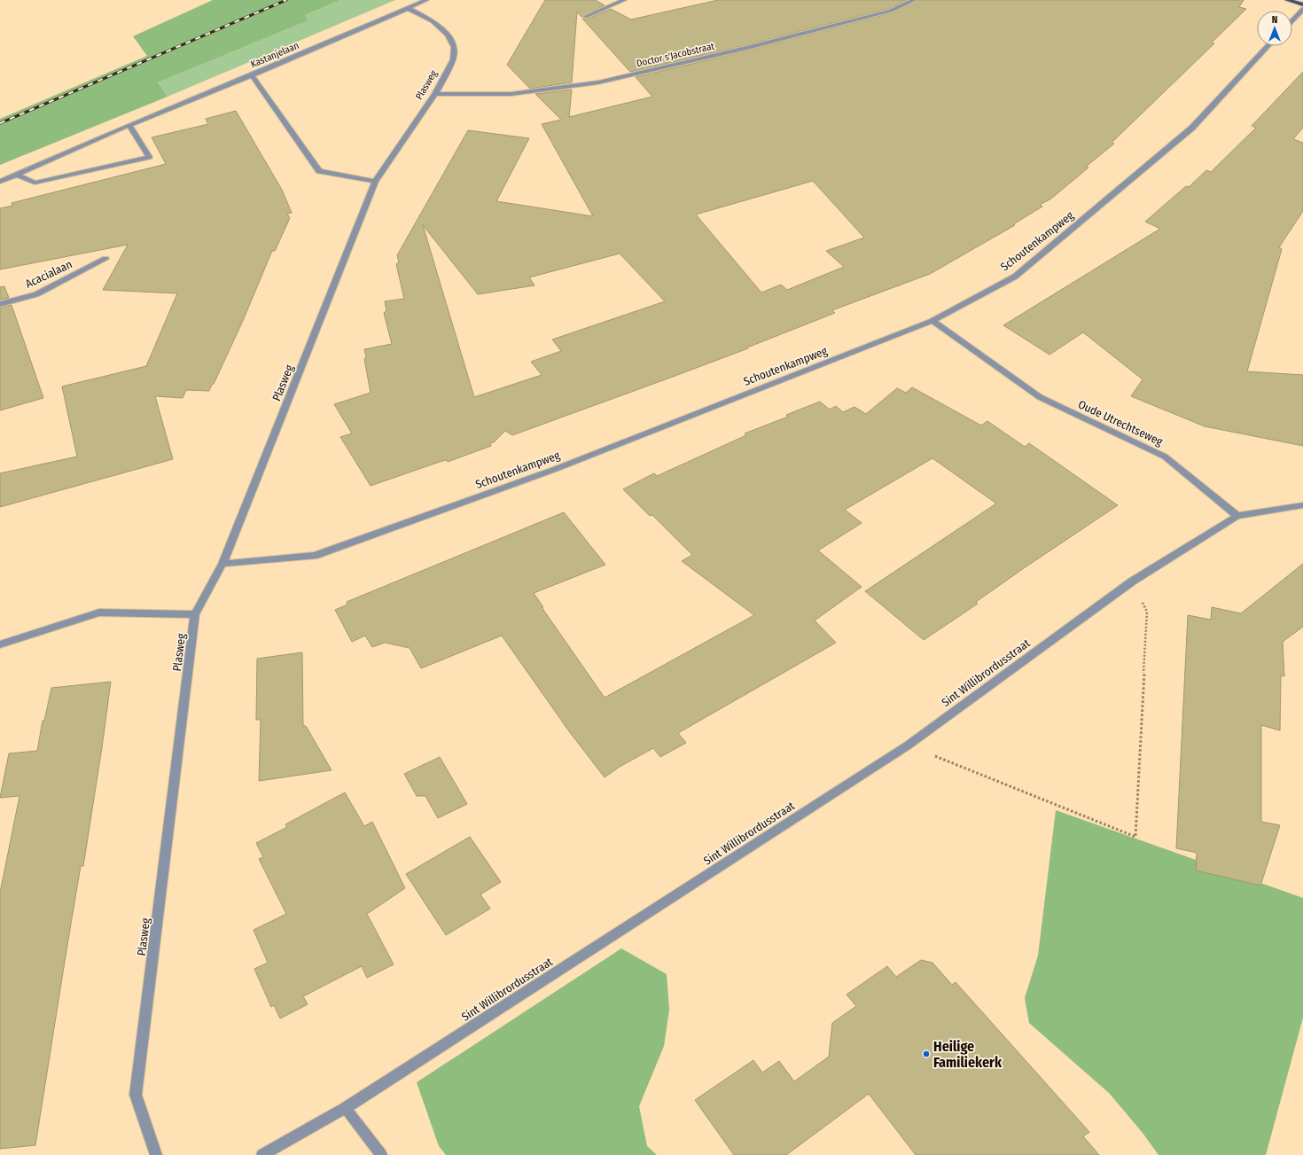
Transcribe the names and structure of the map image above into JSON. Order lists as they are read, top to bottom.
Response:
{
  "streets": {
    "street": [
      "Kastanjelaan",
      "Doctor s'Jacobstraat",
      "Plasweg",
      "Schoutenkampweg",
      "Acacialaan",
      "Oude Utrechtseweg",
      "Sint Willibrordusstraat"
    ]
  },
  "crossings": [
    ["Kastanjelaan", "Plasweg"],
    ["Doctor s'Jacobstraat", "Plasweg"],
    ["Plasweg", "Schoutenkampweg"],
    ["Schoutenkampweg", "Oude Utrechtseweg"],
    ["Oude Utrechtseweg", "Sint Willibrordusstraat"]
  ],
  "places": ["Heilige Familiekerk"],
  "north": "top"
}
